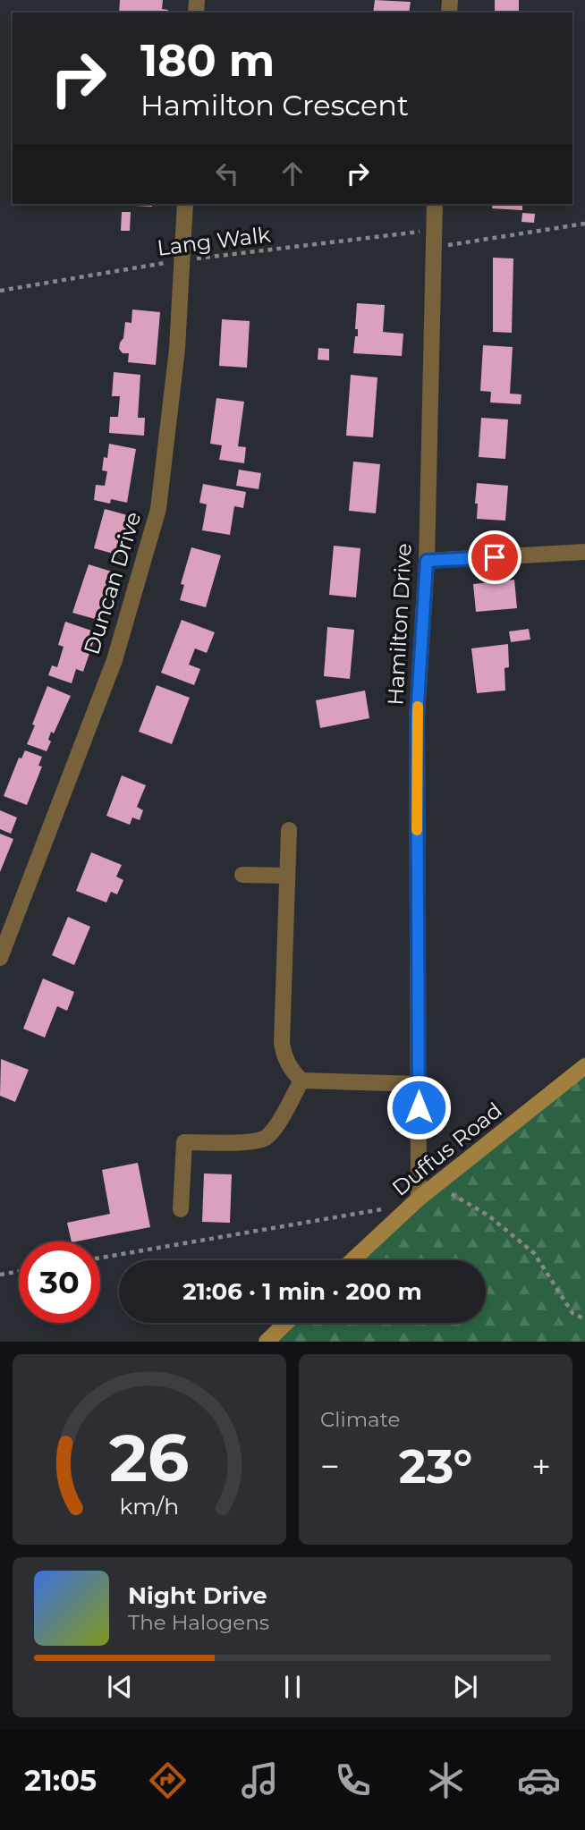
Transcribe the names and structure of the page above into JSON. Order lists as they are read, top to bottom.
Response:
{
  "streets": {
    "main road": ["Duffus Road"],
    "street": ["Duncan Drive", "Hamilton Drive"],
    "path": ["Lang Walk"]
  },
  "crossings": [
    ["Lang Walk", "Duncan Drive"],
    ["Lang Walk", "Hamilton Drive"],
    ["Hamilton Drive", "Duffus Road"]
  ],
  "page": {
    "turn": ["180 m", "Hamilton Crescent"],
    "limit": "30",
    "trip": "21:06 · 1 min · 200 m",
    "tile": "Climate",
    "heat": ["−", "23°", "+"],
    "song": ["Night Drive", "The Halogens"],
    "tabs": "21:05",
    "gauge": ["26", "km/h"]
  }
}
